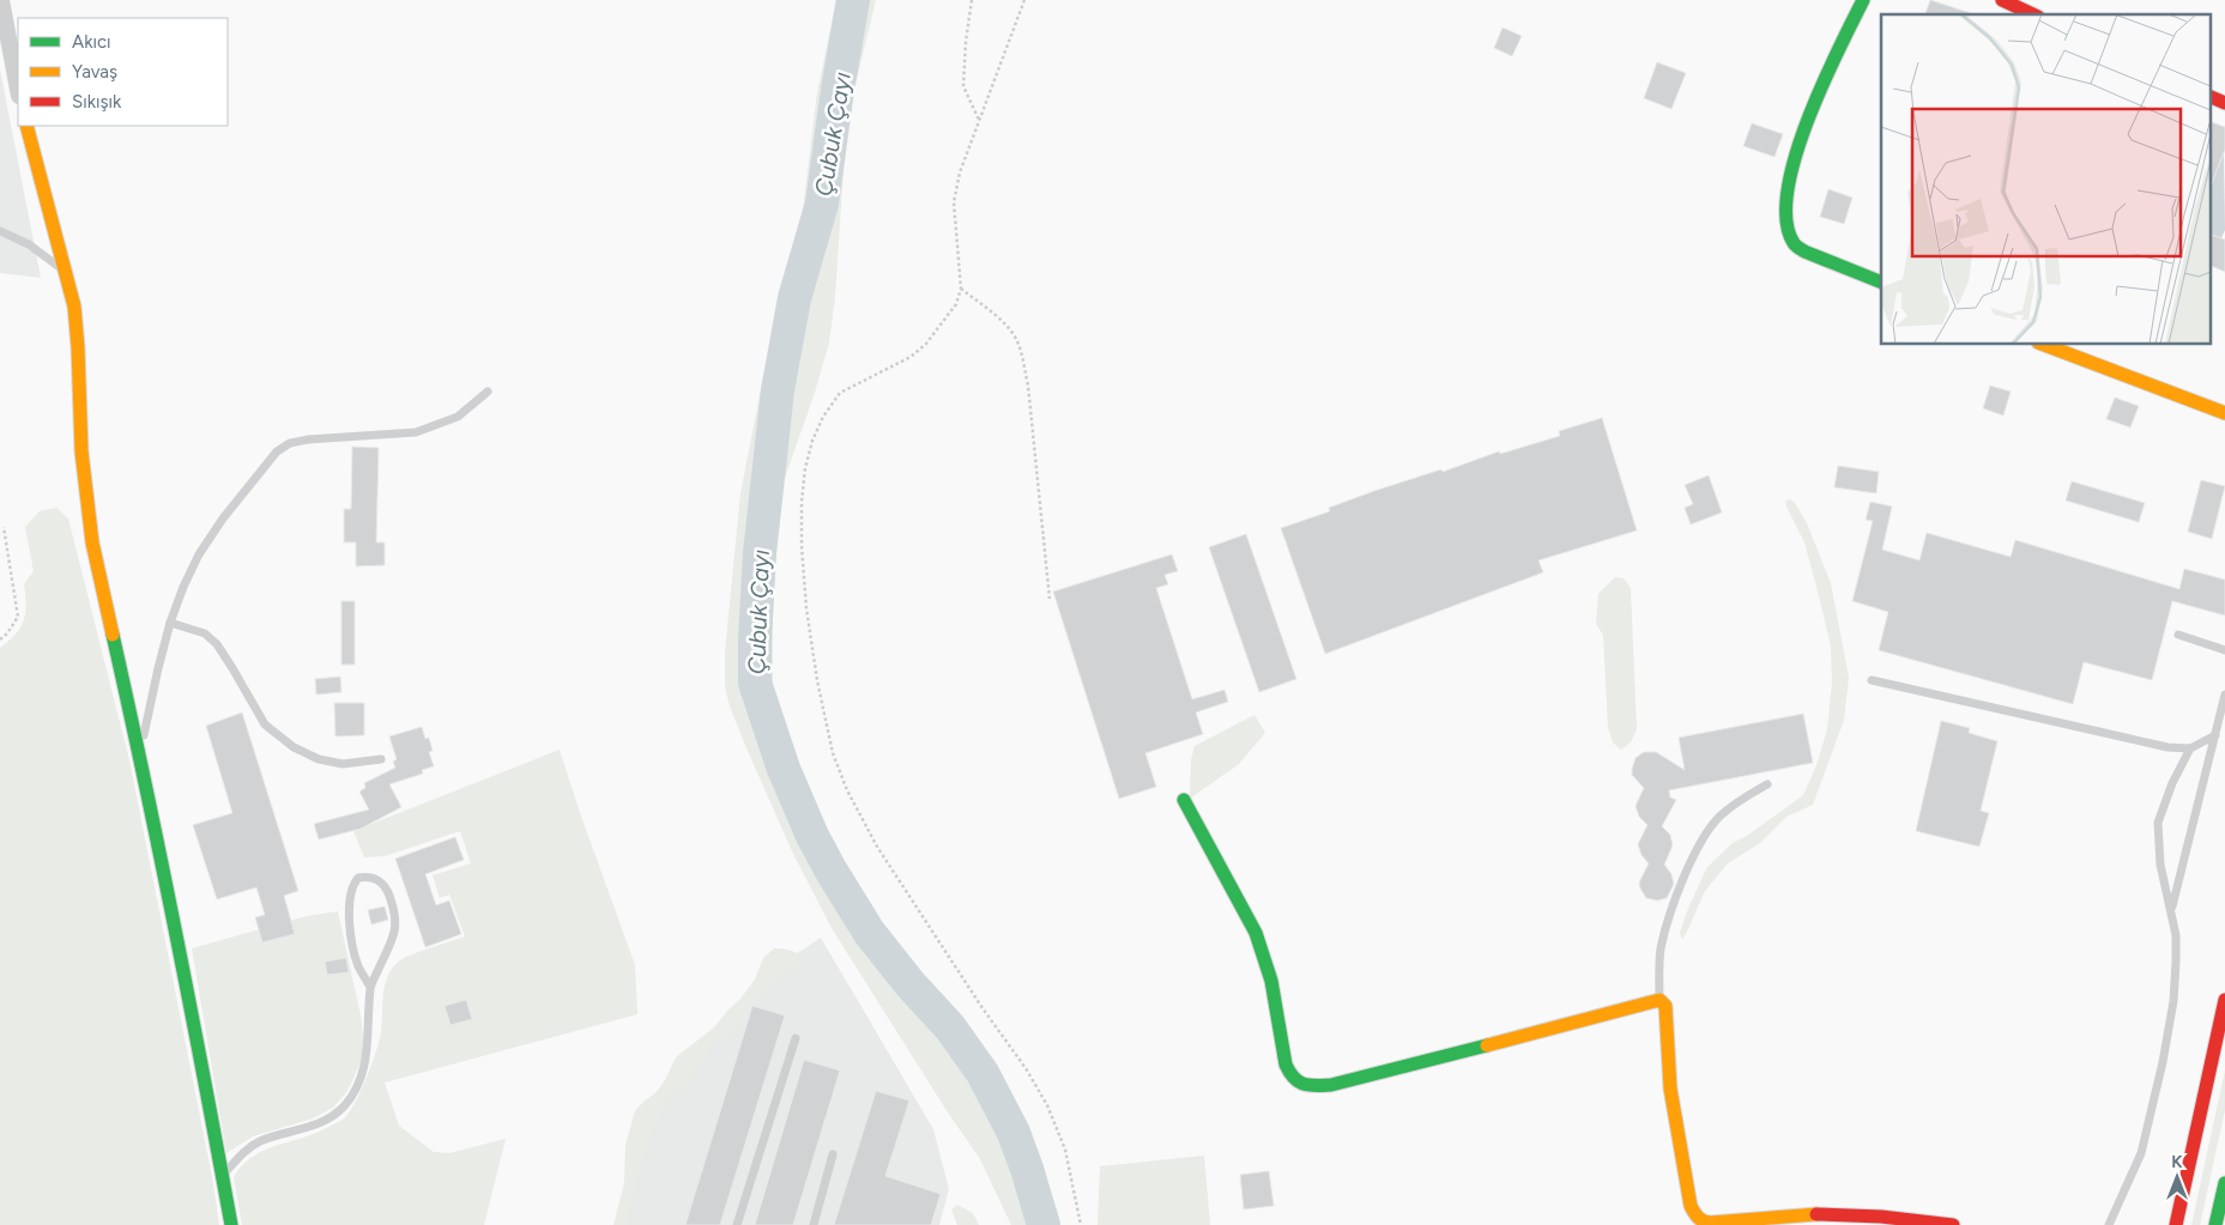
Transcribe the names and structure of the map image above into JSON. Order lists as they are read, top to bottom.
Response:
{
  "water": ["Çubuk Çayı"],
  "legend": ["Akıcı", "Yavaş", "Sıkışık"],
  "north": "top"
}
